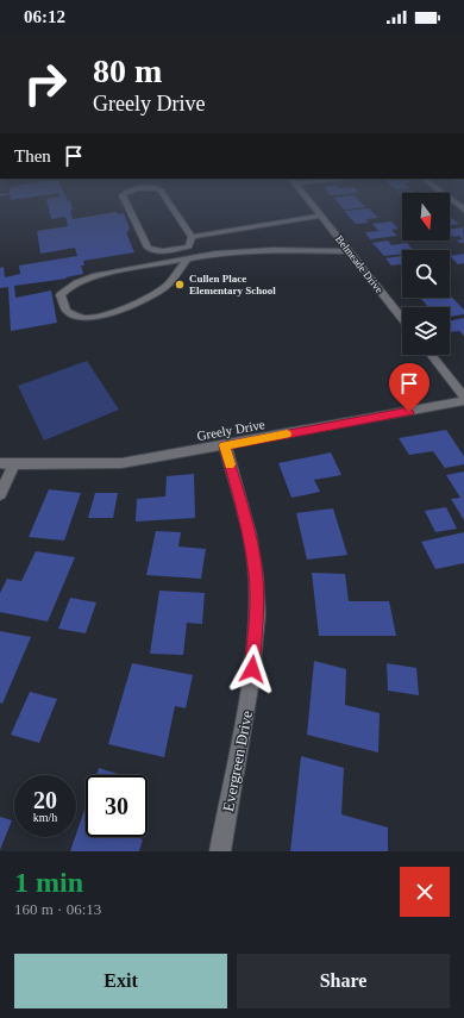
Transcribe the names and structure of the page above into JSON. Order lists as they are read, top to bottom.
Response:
{
  "streets": {
    "street": ["Belmeade Drive", "Greely Drive", "Evergreen Drive"]
  },
  "crossings": [
    ["Greely Drive", "Evergreen Drive"]
  ],
  "places": ["Cullen Place Elementary School"],
  "north": "bottom",
  "page": {
    "status": "06:12",
    "turn": ["80 m", "Greely Drive"],
    "then": "Then",
    "speed": "20 km/h",
    "limit": "30",
    "heading": ["1 min", "160 m · 06:13"],
    "buttons": ["Exit", "Share"]
  }
}
